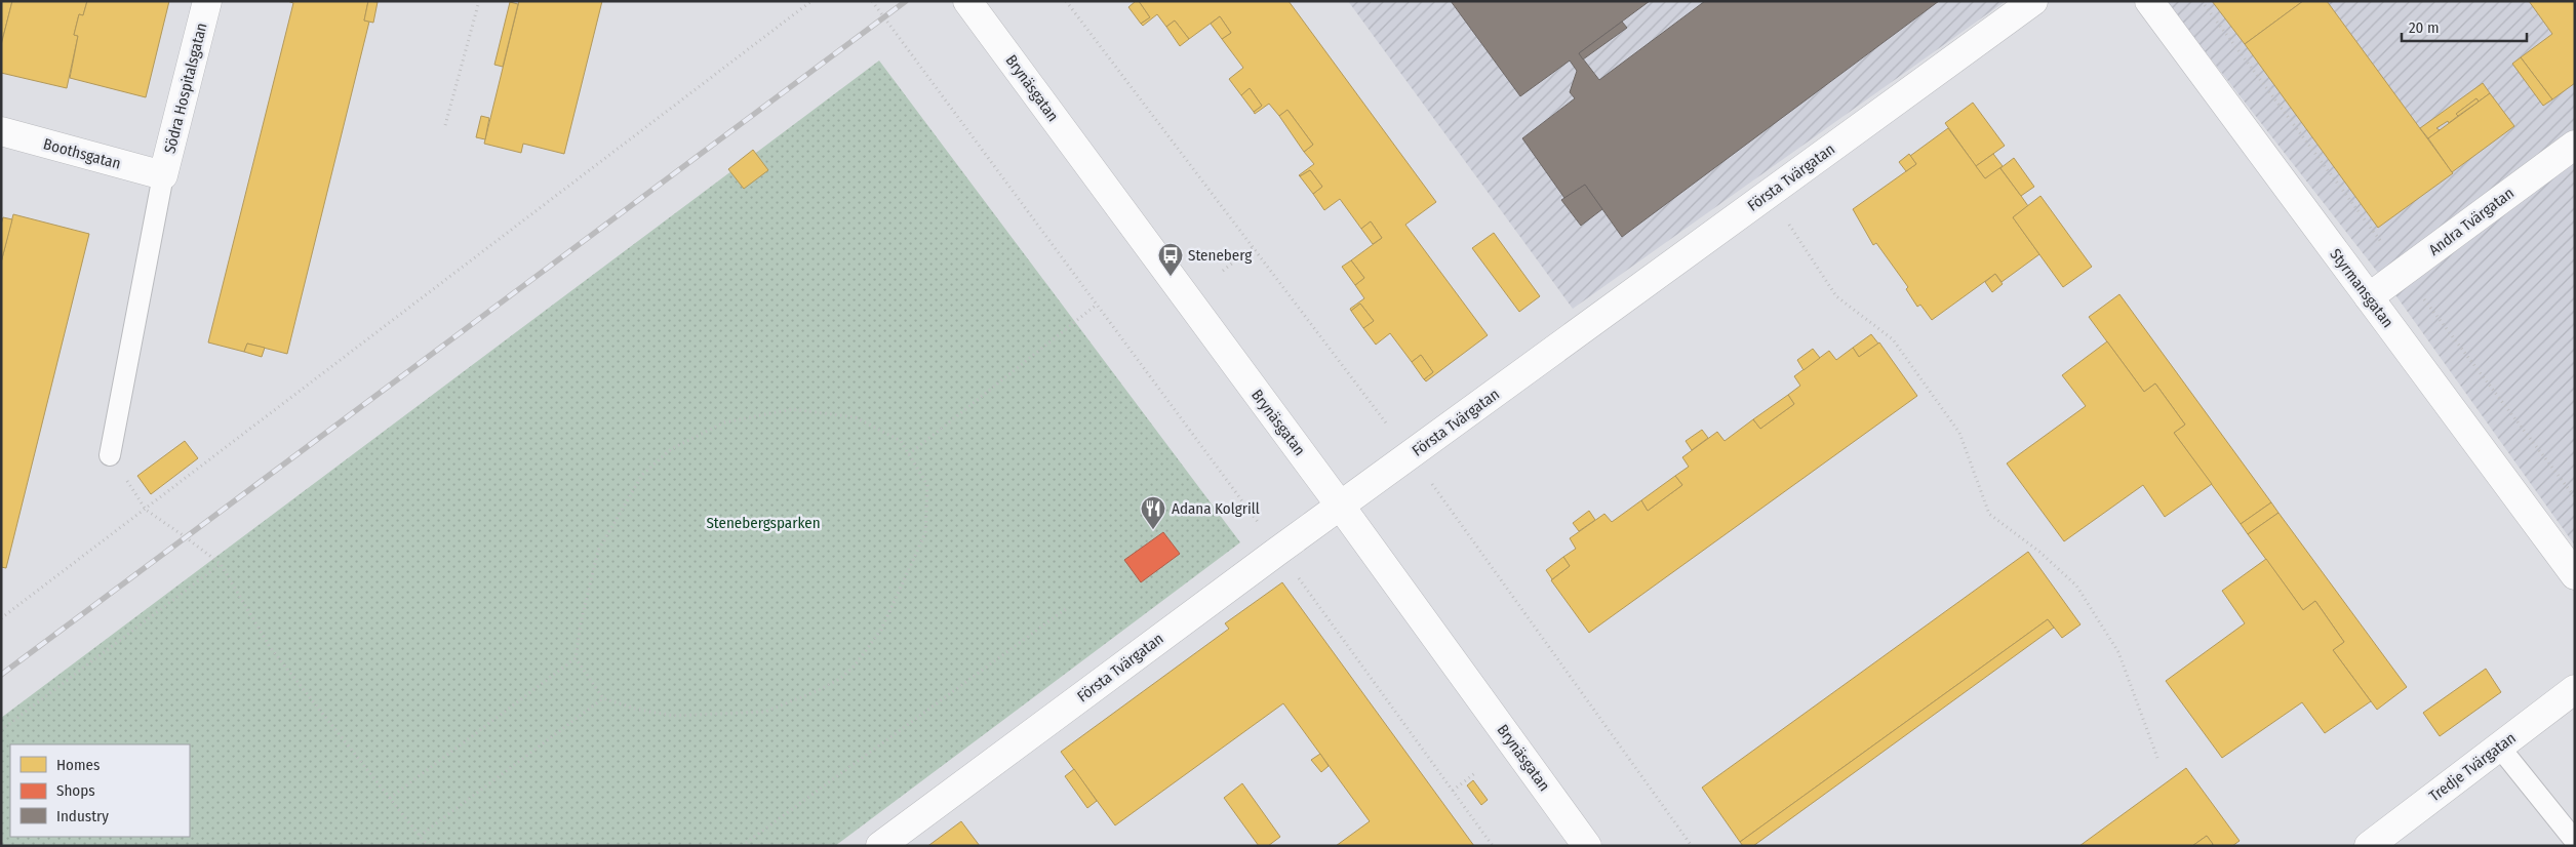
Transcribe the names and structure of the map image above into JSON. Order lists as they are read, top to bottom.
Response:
{
  "streets": {
    "street": [
      "Södra Hospitalsgatan",
      "Brynäsgatan",
      "Boothsgatan",
      "Första Tvärgatan",
      "Andra Tvärgatan",
      "Styrmansgatan",
      "Tredje Tvärgatan"
    ]
  },
  "crossings": [
    ["Södra Hospitalsgatan", "Boothsgatan"],
    ["Brynäsgatan", "Första Tvärgatan"],
    ["Andra Tvärgatan", "Styrmansgatan"]
  ],
  "parks": ["Stenebergsparken"],
  "places": {
    "bus stop": ["Steneberg"],
    "restaurant": ["Adana Kolgrill"]
  },
  "legend": ["Homes", "Shops", "Industry"],
  "scale_bar": "20 m"
}
